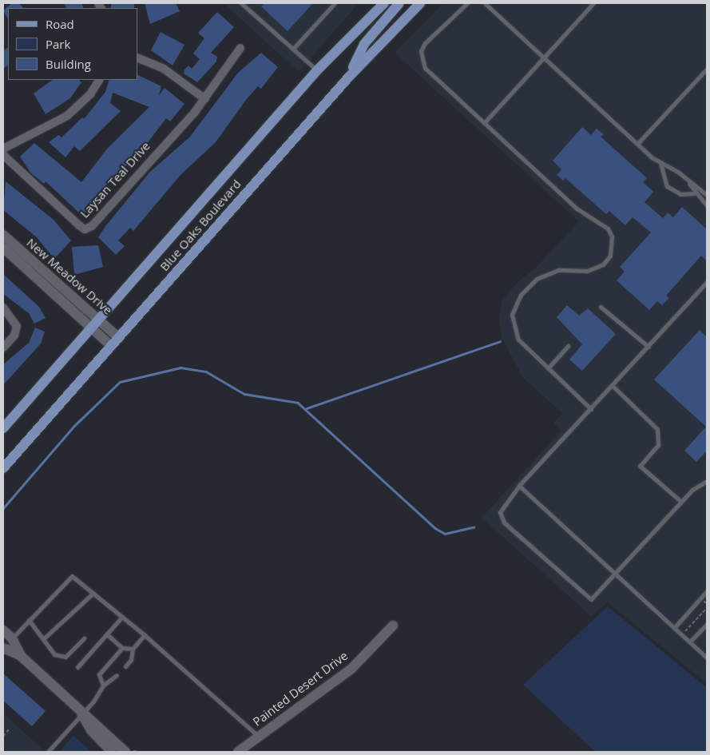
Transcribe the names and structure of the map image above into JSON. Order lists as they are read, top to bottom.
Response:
{
  "streets": {
    "main road": ["Blue Oaks Boulevard"],
    "street": ["Laysan Teal Drive", "New Meadow Drive", "Painted Desert Drive"]
  },
  "crossings": [
    ["Blue Oaks Boulevard", "New Meadow Drive"]
  ],
  "legend": ["Road", "Park", "Building"]
}
